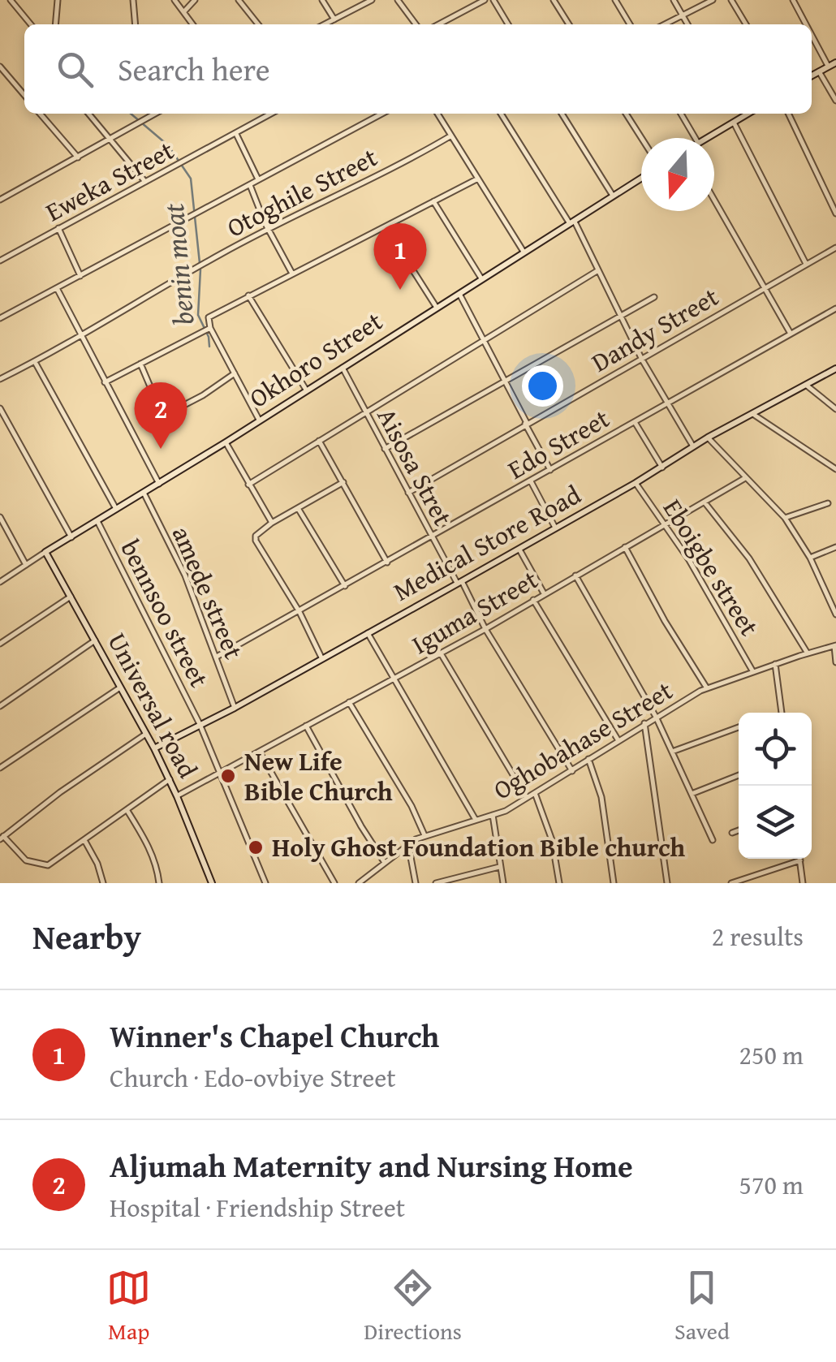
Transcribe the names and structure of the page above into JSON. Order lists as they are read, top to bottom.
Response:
{
  "streets": {
    "street": [
      "Eweka Street",
      "Otoghile Street",
      "Dandy Street",
      "Okhoro Street",
      "Edo Street",
      "Aisosa Stret",
      "Medical Store Road",
      "Eboigbe street",
      "amede street",
      "Iguma Street",
      "bennsoo street",
      "Universal road",
      "Oghobahase Street"
    ]
  },
  "crossings": [
    ["Dandy Street", "Aisosa Stret"],
    ["Okhoro Street", "Aisosa Stret"],
    ["Okhoro Street", "amede street"],
    ["Okhoro Street", "bennsoo street"],
    ["Okhoro Street", "Universal road"],
    ["Edo Street", "Aisosa Stret"],
    ["Edo Street", "amede street"],
    ["Aisosa Stret", "Medical Store Road"],
    ["Aisosa Stret", "Iguma Street"],
    ["Aisosa Stret", "Oghobahase Street"],
    ["Medical Store Road", "Eboigbe street"],
    ["Medical Store Road", "amede street"],
    ["Medical Store Road", "bennsoo street"],
    ["Medical Store Road", "Universal road"],
    ["Eboigbe street", "Iguma Street"],
    ["Eboigbe street", "Oghobahase Street"],
    ["Iguma Street", "bennsoo street"],
    ["Iguma Street", "Universal road"]
  ],
  "water": ["benin moat"],
  "places": ["New Life Bible Church", "Holy Ghost Foundation Bible church"],
  "north": "bottom",
  "page": {
    "search": "Search here",
    "pins": ["1", "2"],
    "heading": ["Nearby", "2 results"],
    "list": [
      {
        "mark": "1",
        "name": "Winner's Chapel Church",
        "note": "Church · Edo-ovbiye Street",
        "value": "250 m"
      },
      {
        "mark": "2",
        "name": "Aljumah Maternity and Nursing Home",
        "note": "Hospital · Friendship Street",
        "value": "570 m"
      }
    ],
    "nav": ["Map", "Directions", "Saved"]
  }
}
